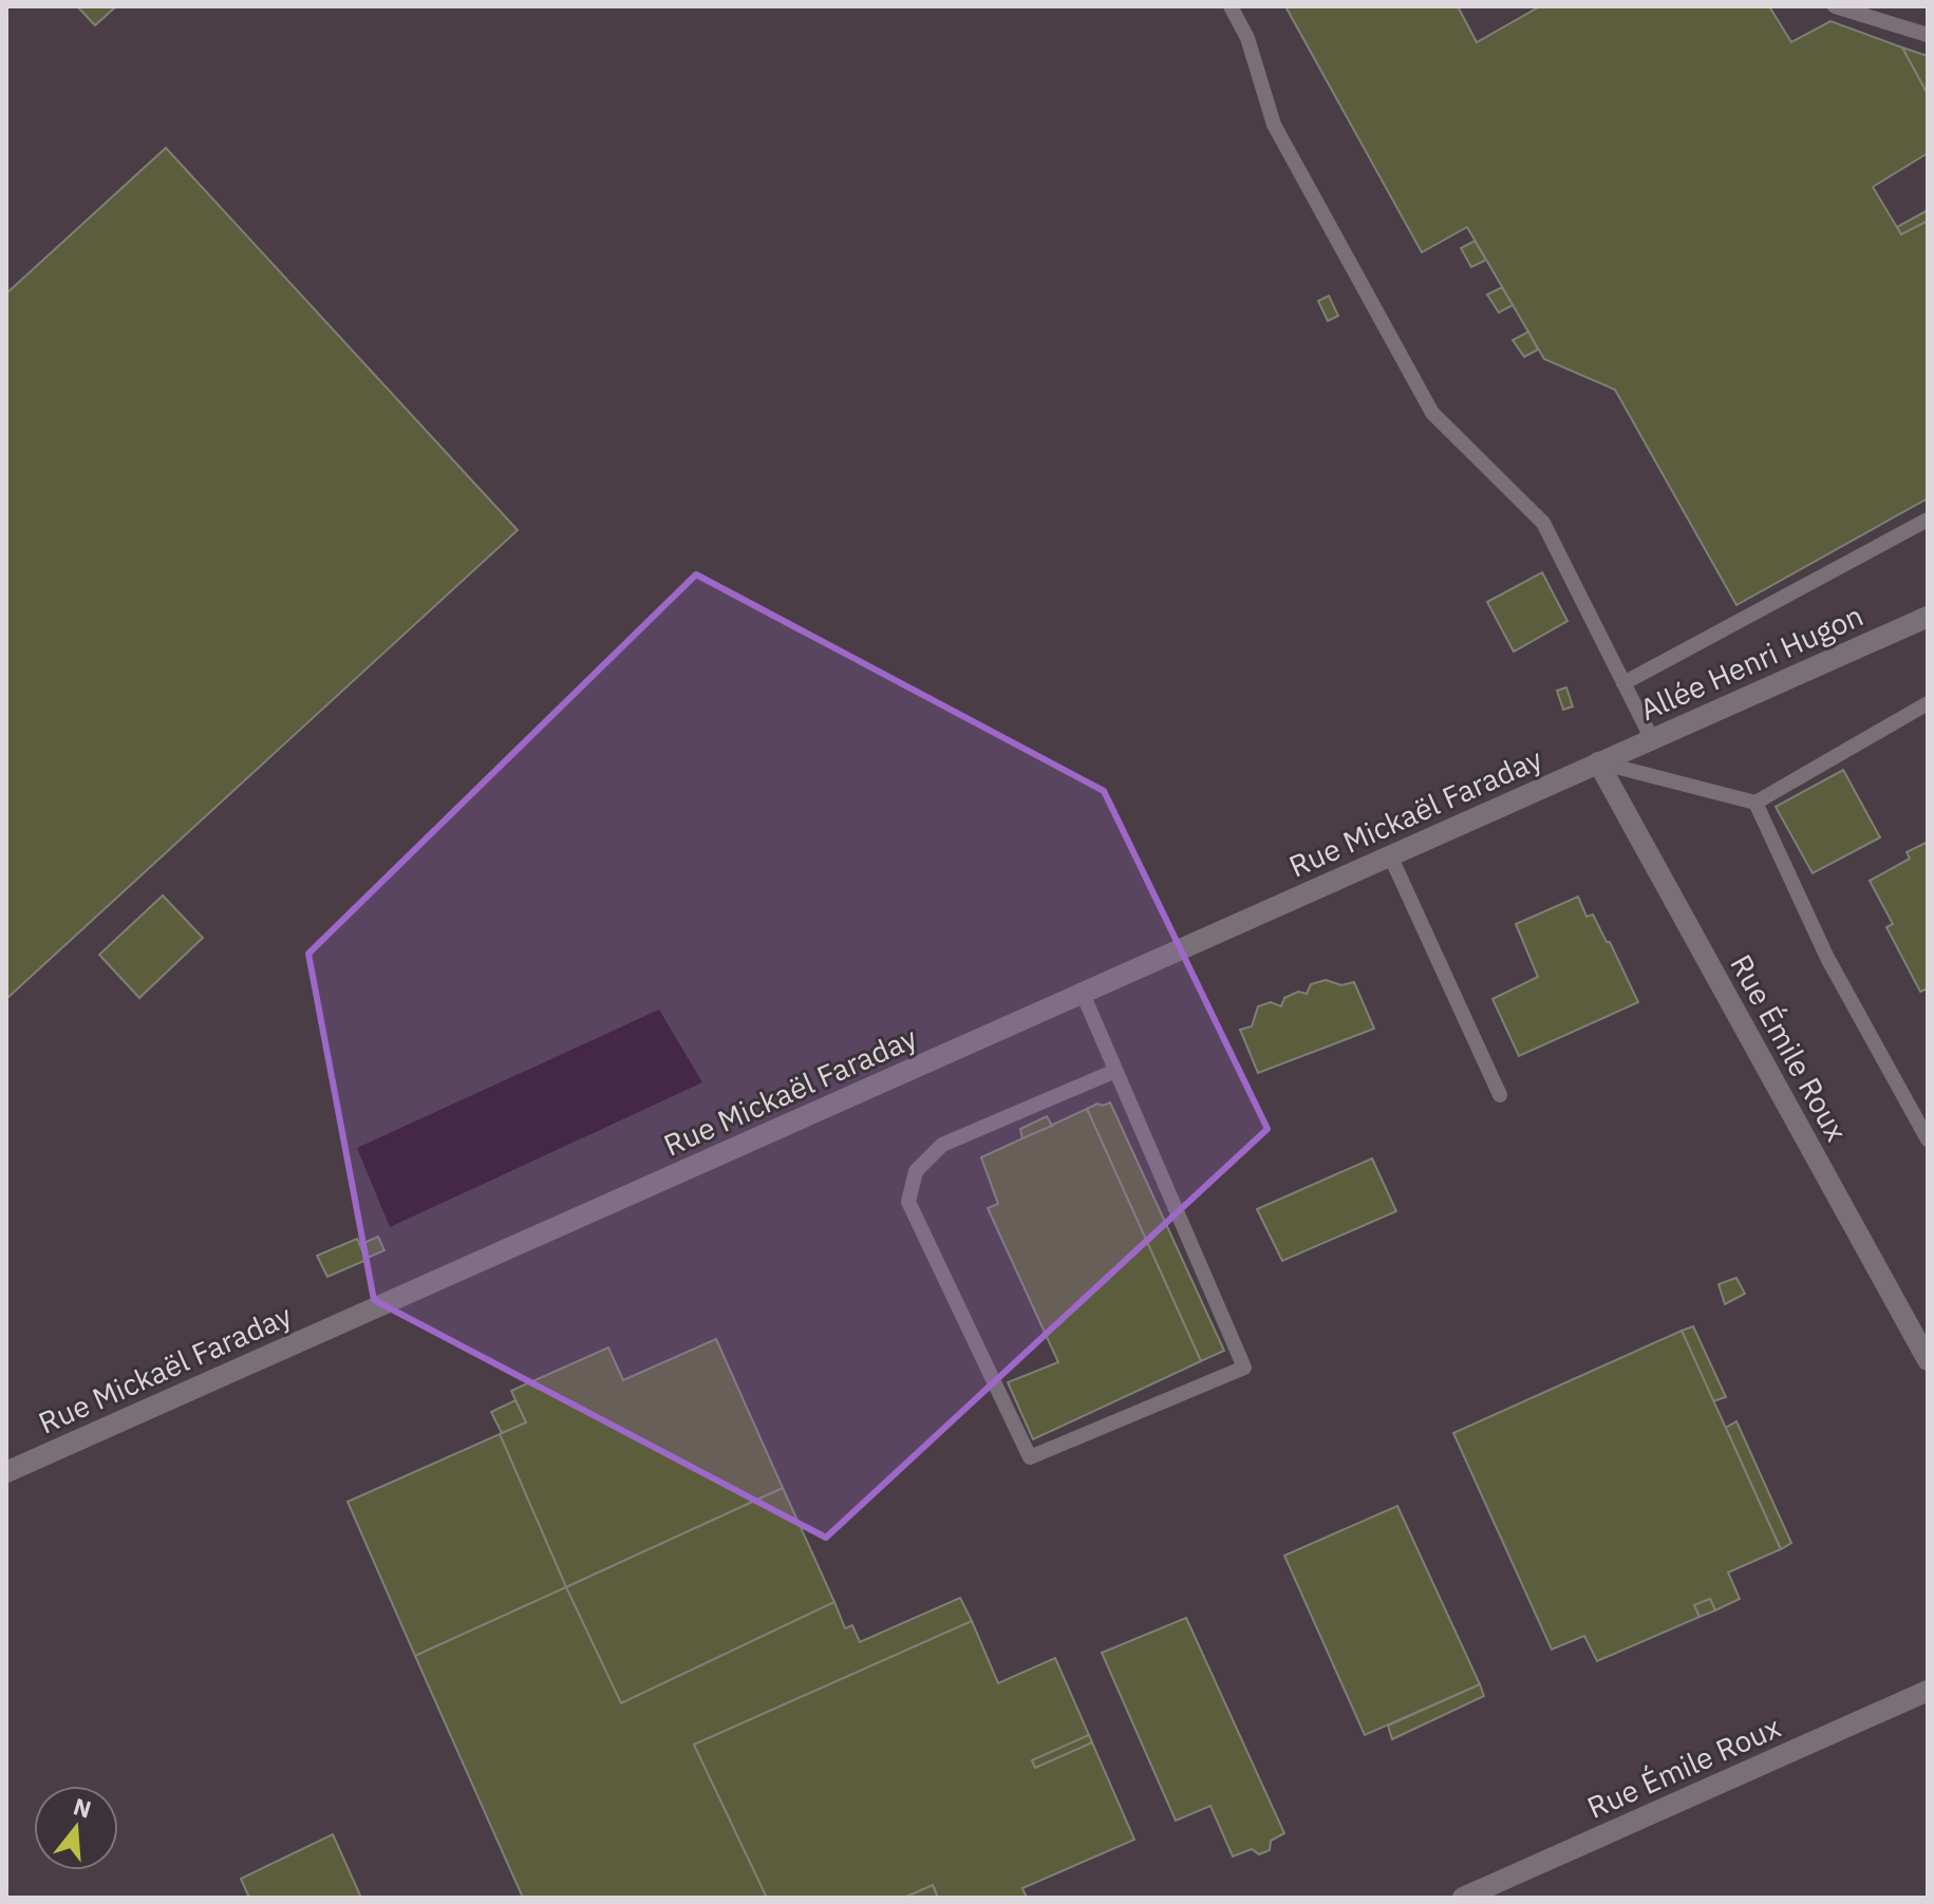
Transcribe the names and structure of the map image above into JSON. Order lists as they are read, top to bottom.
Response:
{
  "streets": {
    "street": ["Allée Henri Hugon", "Rue Mickaël Faraday", "Rue Émile Roux"]
  },
  "crossings": [
    ["Allée Henri Hugon", "Rue Mickaël Faraday"],
    ["Allée Henri Hugon", "Rue Émile Roux"],
    ["Rue Mickaël Faraday", "Rue Émile Roux"]
  ],
  "north": "top"
}
